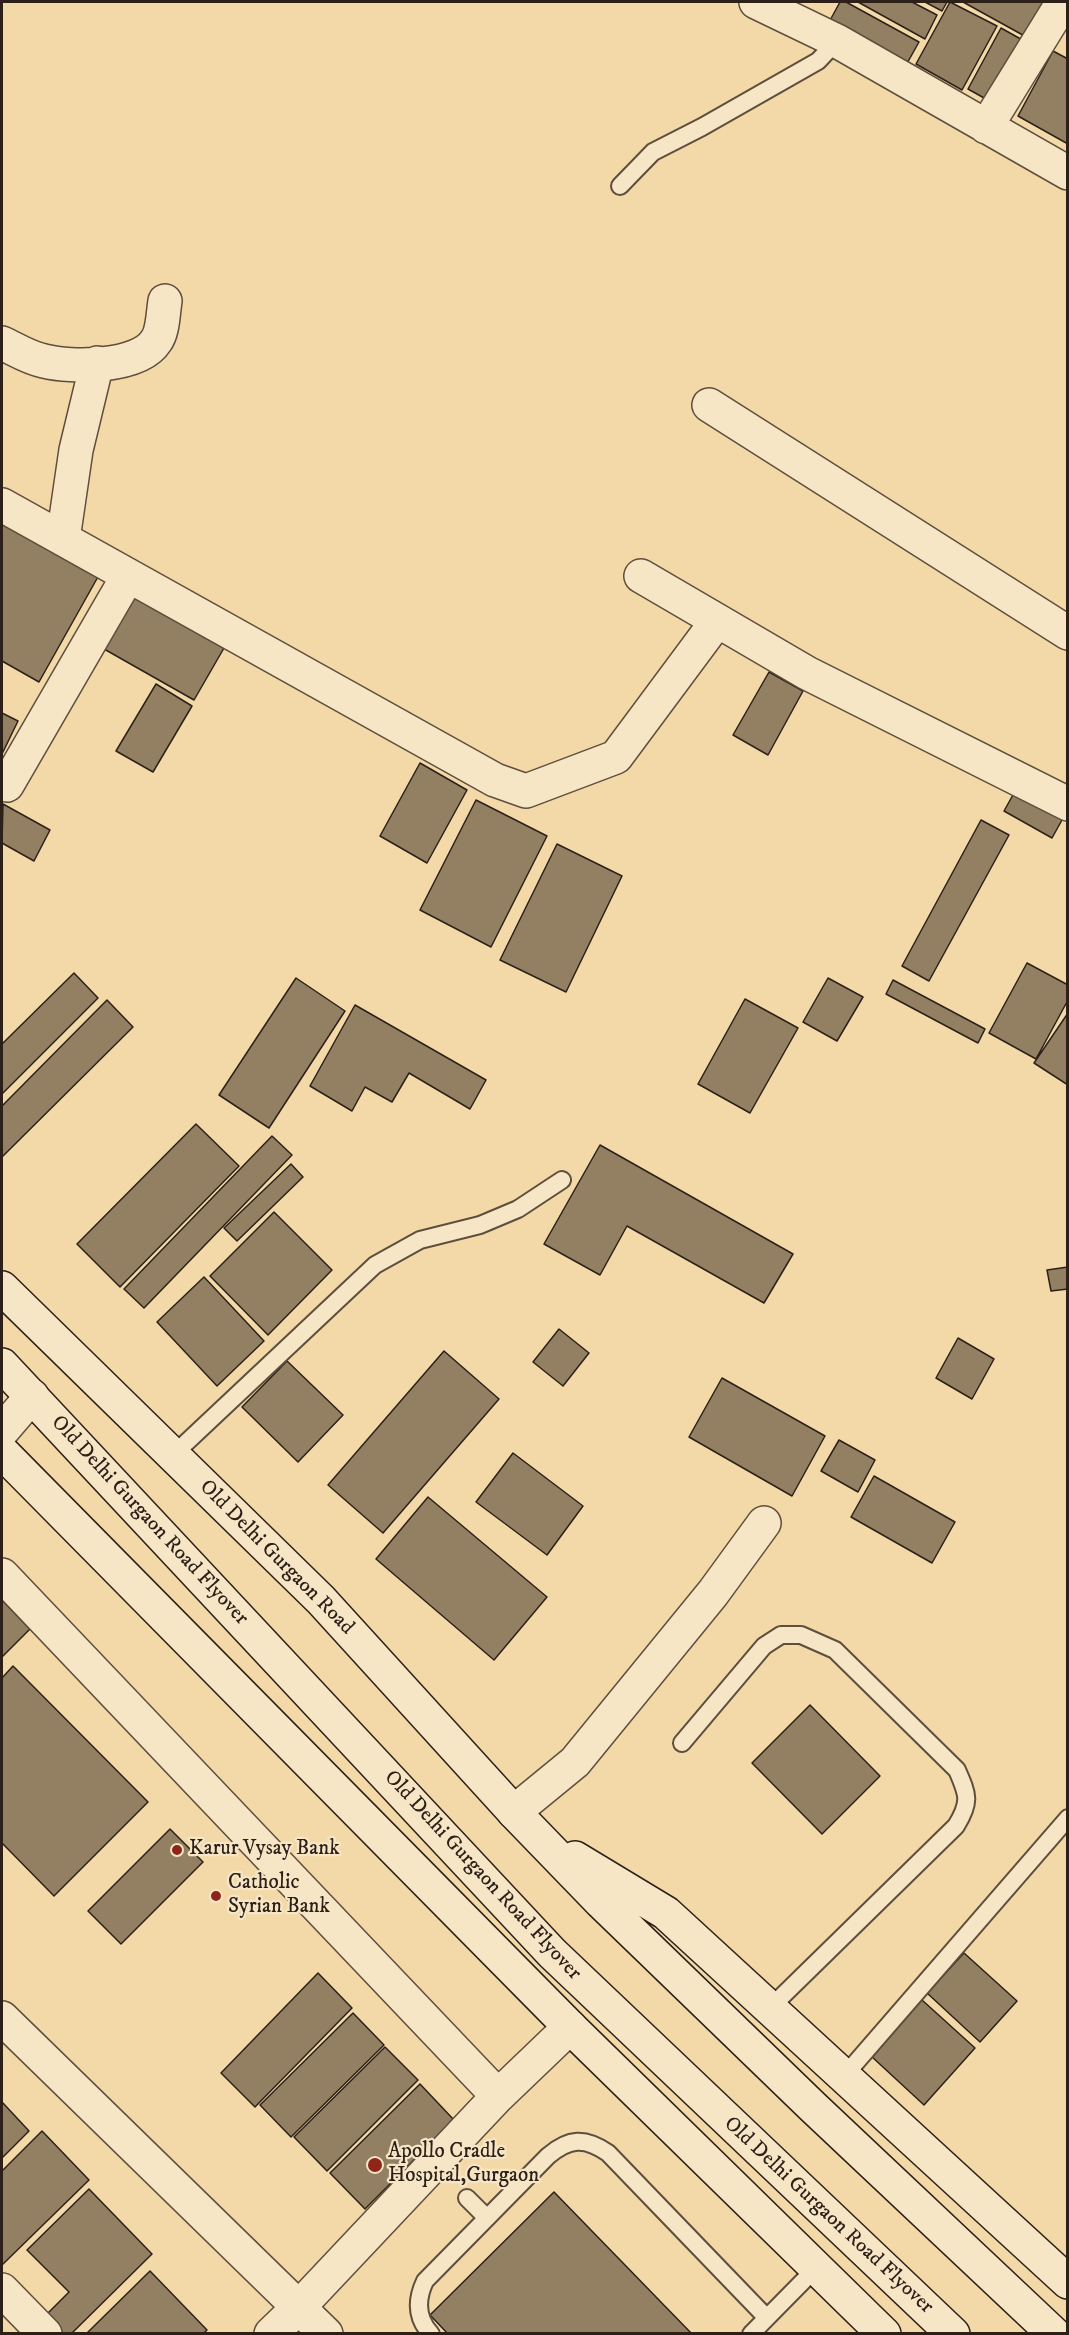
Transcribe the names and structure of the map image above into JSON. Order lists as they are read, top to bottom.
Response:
{
  "streets": {
    "street": ["Old Delhi Gurgaon Road Flyover", "Old Delhi Gurgaon Road"]
  },
  "places": ["Karur Vysay Bank", "Catholic Syrian Bank", "Apollo Cradle Hospital,Gurgaon"]
}
